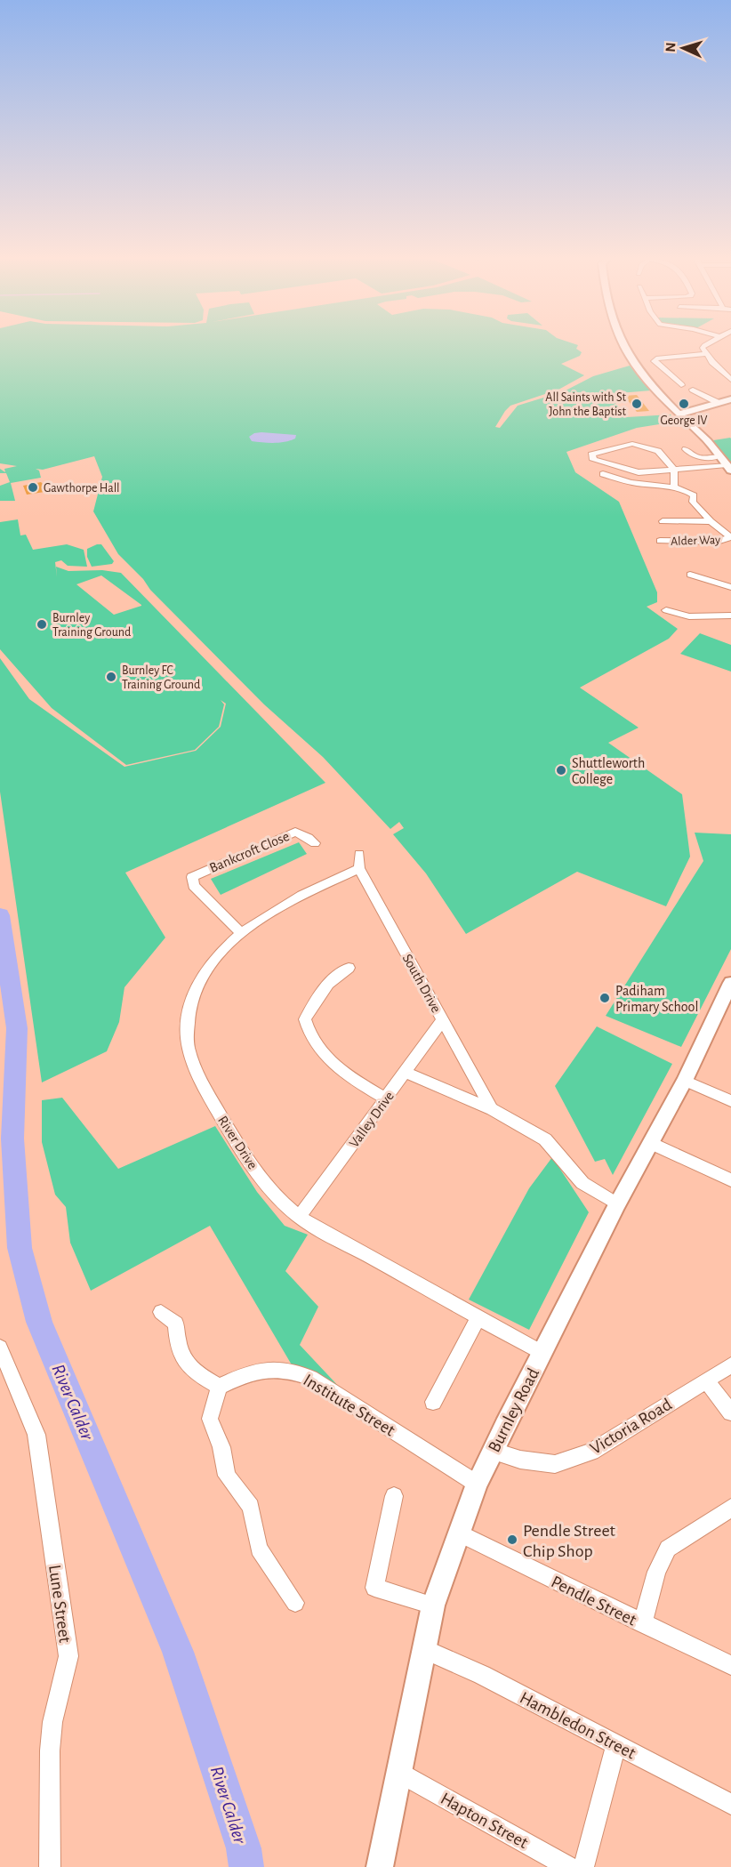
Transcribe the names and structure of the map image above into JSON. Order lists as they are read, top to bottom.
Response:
{
  "streets": {
    "main road": ["Burnley Road"],
    "street": [
      "Alder Way",
      "Bankcroft Close",
      "South Drive",
      "Valley Drive",
      "River Drive",
      "Institute Street",
      "Victoria Road",
      "Pendle Street",
      "Lune Street",
      "Hambledon Street",
      "Hapton Street"
    ]
  },
  "crossings": [
    ["Bankcroft Close", "River Drive"],
    ["South Drive", "Valley Drive"],
    ["South Drive", "River Drive"],
    ["Valley Drive", "River Drive"],
    ["River Drive", "Burnley Road"],
    ["Institute Street", "Burnley Road"],
    ["Burnley Road", "Victoria Road"],
    ["Burnley Road", "Pendle Street"],
    ["Burnley Road", "Hambledon Street"],
    ["Burnley Road", "Hapton Street"]
  ],
  "water": ["River Calder"],
  "places": [
    "All Saints with St John the Baptist",
    "George IV",
    "Gawthorpe Hall",
    "Burnley Training Ground",
    "Burnley FC Training Ground",
    "Shuttleworth College",
    "Padiham Primary School",
    "Pendle Street Chip Shop"
  ],
  "north": "left"
}
